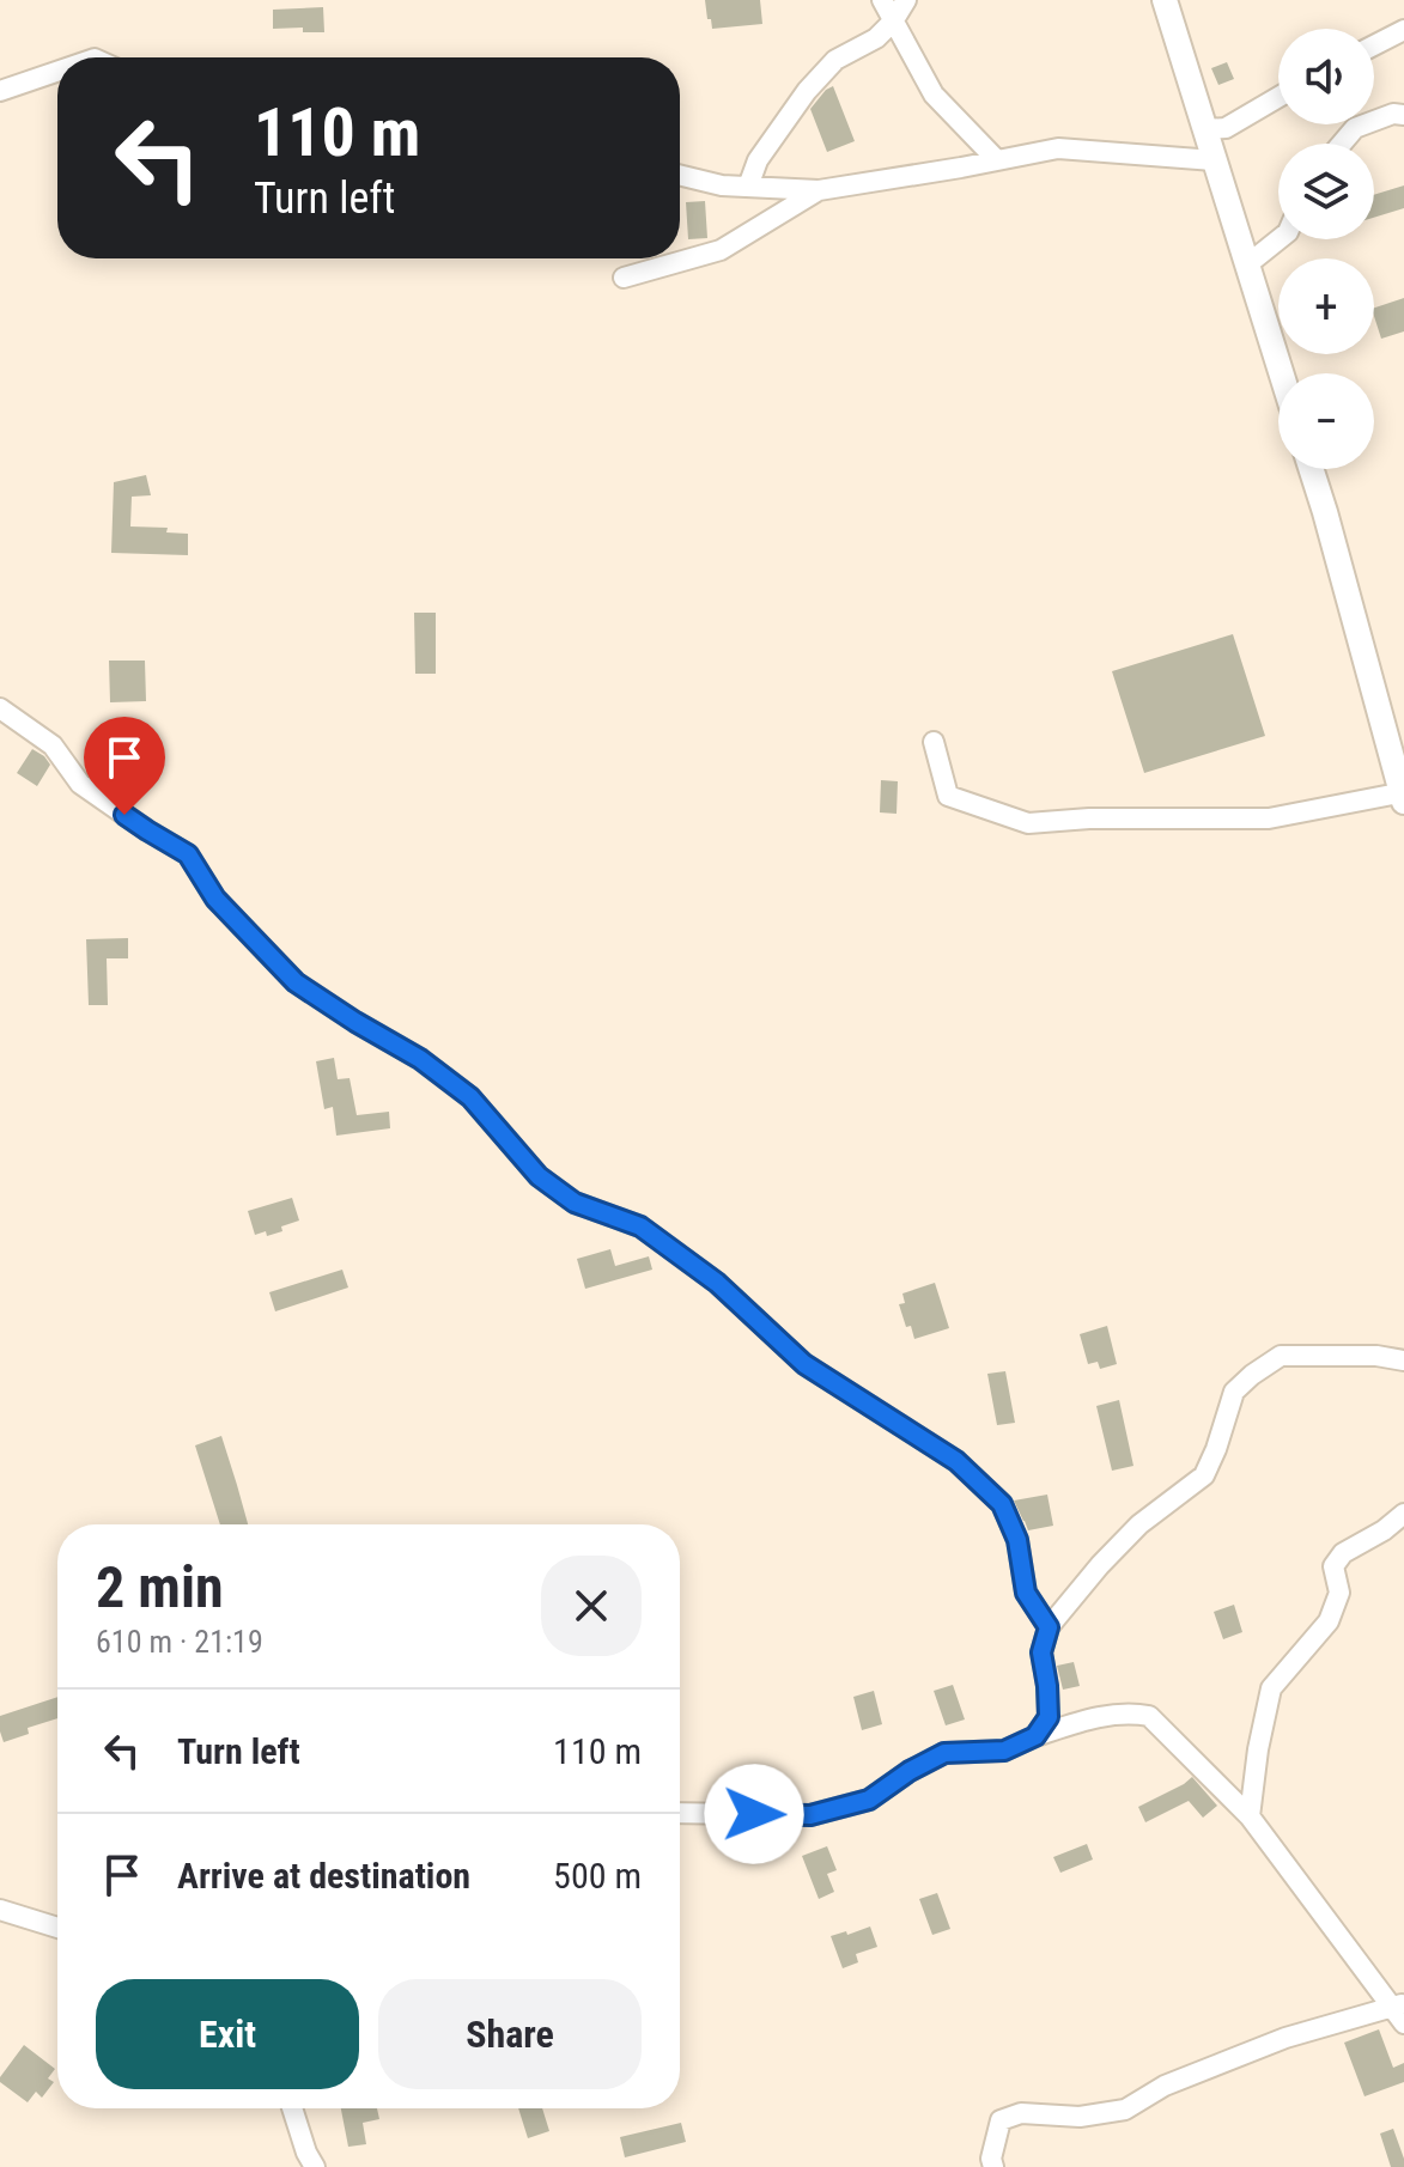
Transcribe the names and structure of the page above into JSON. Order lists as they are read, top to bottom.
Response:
{
  "page": {
    "map_buttons": ["+", "−"],
    "turn": ["110 m", "Turn left"],
    "heading": ["2 min", "610 m · 21:19"],
    "list": [
      {
        "name": "Turn left",
        "value": "110 m"
      },
      {
        "name": "Arrive at destination",
        "value": "500 m"
      }
    ],
    "buttons": ["Exit", "Share"]
  }
}
